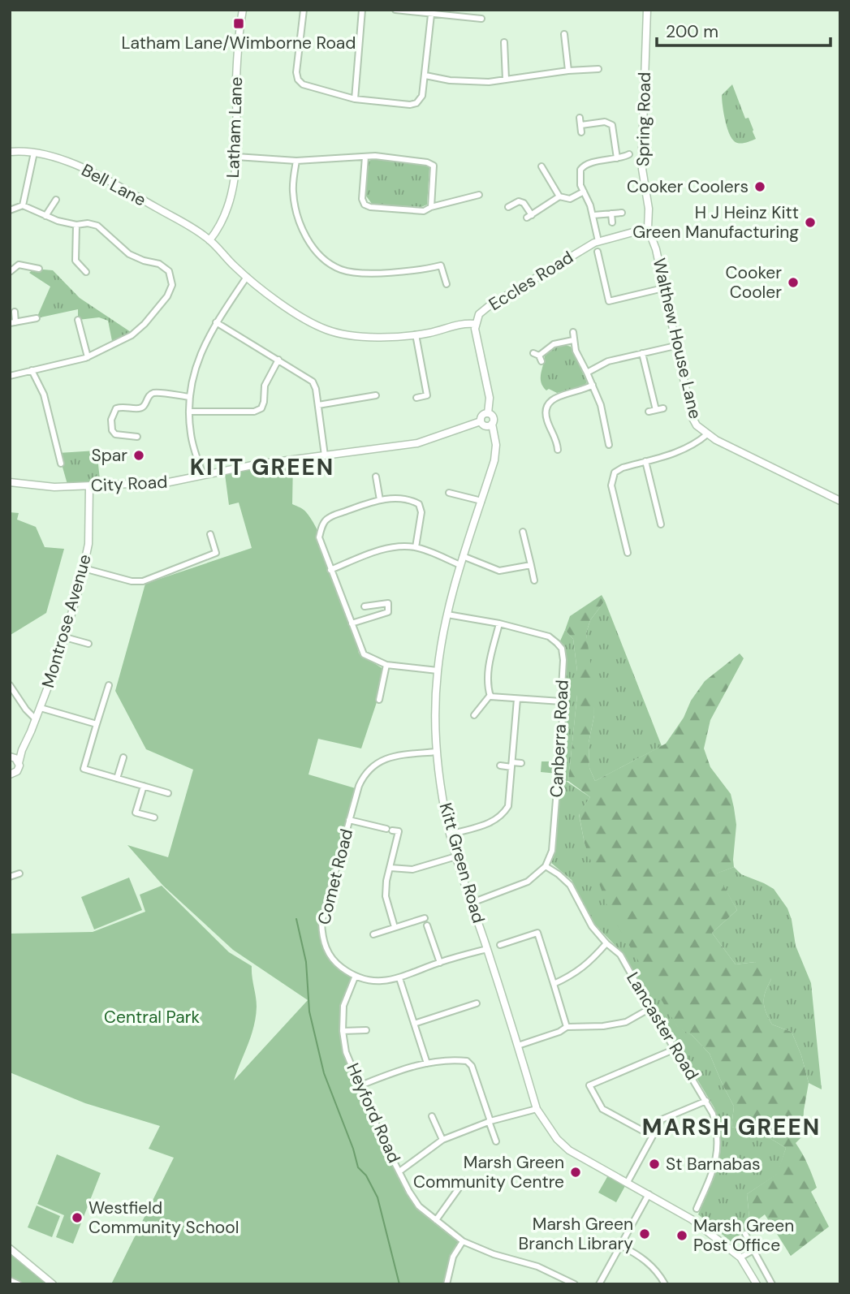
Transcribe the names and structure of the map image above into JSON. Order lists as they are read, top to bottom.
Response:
{
  "streets": {
    "street": [
      "Spring Road",
      "Latham Lane",
      "Bell Lane",
      "Eccles Road",
      "Walthew House Lane",
      "City Road",
      "Montrose Avenue",
      "Canberra Road",
      "Kitt Green Road",
      "Comet Road",
      "Lancaster Road",
      "Heyford Road"
    ]
  },
  "crossings": [
    ["Spring Road", "Eccles Road"],
    ["Spring Road", "Walthew House Lane"],
    ["Latham Lane", "Bell Lane"],
    ["Bell Lane", "Eccles Road"],
    ["Eccles Road", "Walthew House Lane"],
    ["Eccles Road", "City Road"],
    ["Eccles Road", "Kitt Green Road"],
    ["City Road", "Montrose Avenue"],
    ["City Road", "Kitt Green Road"],
    ["Canberra Road", "Kitt Green Road"],
    ["Canberra Road", "Lancaster Road"],
    ["Kitt Green Road", "Comet Road"],
    ["Comet Road", "Heyford Road"]
  ],
  "districts": ["KITT GREEN", "MARSH GREEN"],
  "parks": ["Central Park"],
  "places": {
    "transit": ["Latham Lane/Wimborne Road"],
    "other": [
      "Cooker Coolers",
      "H J Heinz Kitt Green Manufacturing",
      "Cooker Cooler",
      "Spar",
      "St Barnabas",
      "Marsh Green Community Centre",
      "Westfield Community School",
      "Marsh Green Branch Library",
      "Marsh Green Post Office"
    ]
  },
  "scale_bar": "200 m"
}
